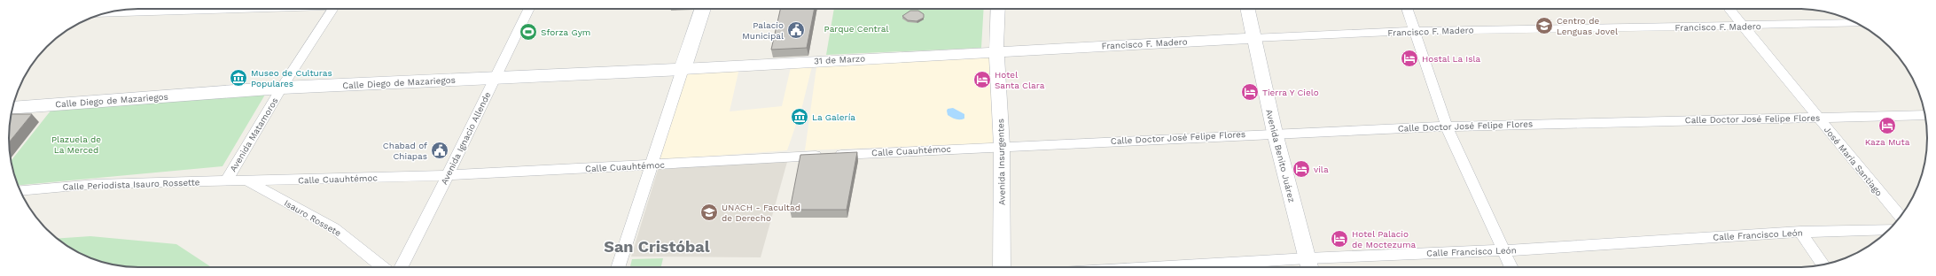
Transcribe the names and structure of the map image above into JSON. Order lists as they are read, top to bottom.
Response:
{
  "streets": {
    "main road": ["Calle Diego de Mazariegos"],
    "street": [
      "Francisco F. Madero",
      "31 de Marzo",
      "Calle Doctor José Felipe Flores",
      "Avenida Matamoros",
      "Avenida Ignacio Allende",
      "Calle Cuauhtémoc",
      "Avenida Benito Juárez",
      "José María Santiago",
      "Avenida Insurgentes",
      "Calle Periodista Isauro Rossette",
      "Isauro Rossete",
      "Calle Francisco León"
    ]
  },
  "crossings": [
    ["Francisco F. Madero", "31 de Marzo"],
    ["Francisco F. Madero", "Avenida Benito Juárez"],
    ["Francisco F. Madero", "José María Santiago"],
    ["Francisco F. Madero", "Avenida Insurgentes"],
    ["31 de Marzo", "Calle Diego de Mazariegos"],
    ["31 de Marzo", "Avenida Insurgentes"],
    ["Calle Diego de Mazariegos", "Avenida Matamoros"],
    ["Calle Diego de Mazariegos", "Avenida Ignacio Allende"],
    ["Calle Doctor José Felipe Flores", "Calle Cuauhtémoc"],
    ["Calle Doctor José Felipe Flores", "Avenida Benito Juárez"],
    ["Calle Doctor José Felipe Flores", "José María Santiago"],
    ["Calle Doctor José Felipe Flores", "Avenida Insurgentes"],
    ["Avenida Matamoros", "Calle Periodista Isauro Rossette"],
    ["Avenida Ignacio Allende", "Calle Cuauhtémoc"],
    ["Calle Cuauhtémoc", "Avenida Insurgentes"],
    ["Calle Cuauhtémoc", "Calle Periodista Isauro Rossette"],
    ["Calle Cuauhtémoc", "Isauro Rossete"],
    ["Avenida Benito Juárez", "Calle Francisco León"],
    ["Calle Periodista Isauro Rossette", "Isauro Rossete"]
  ],
  "districts": ["San Cristóbal"],
  "parks": ["Parque Central", "Plazuela de La Merced"],
  "places": {
    "school or university": ["Centro de Lenguas Jovel", "UNACH - Facultad de Derecho"],
    "public building": ["Palacio Municipal", "Chabad of Chiapas"],
    "sports": ["Sforza Gym"],
    "hotel": [
      "Hostal La Isla",
      "Hotel Santa Clara",
      "Tierra Y Cielo",
      "Kaza Muta",
      "vila",
      "Hotel Palacio de Moctezuma"
    ],
    "museum": ["Museo de Culturas Populares", "La Galería"]
  }
}
